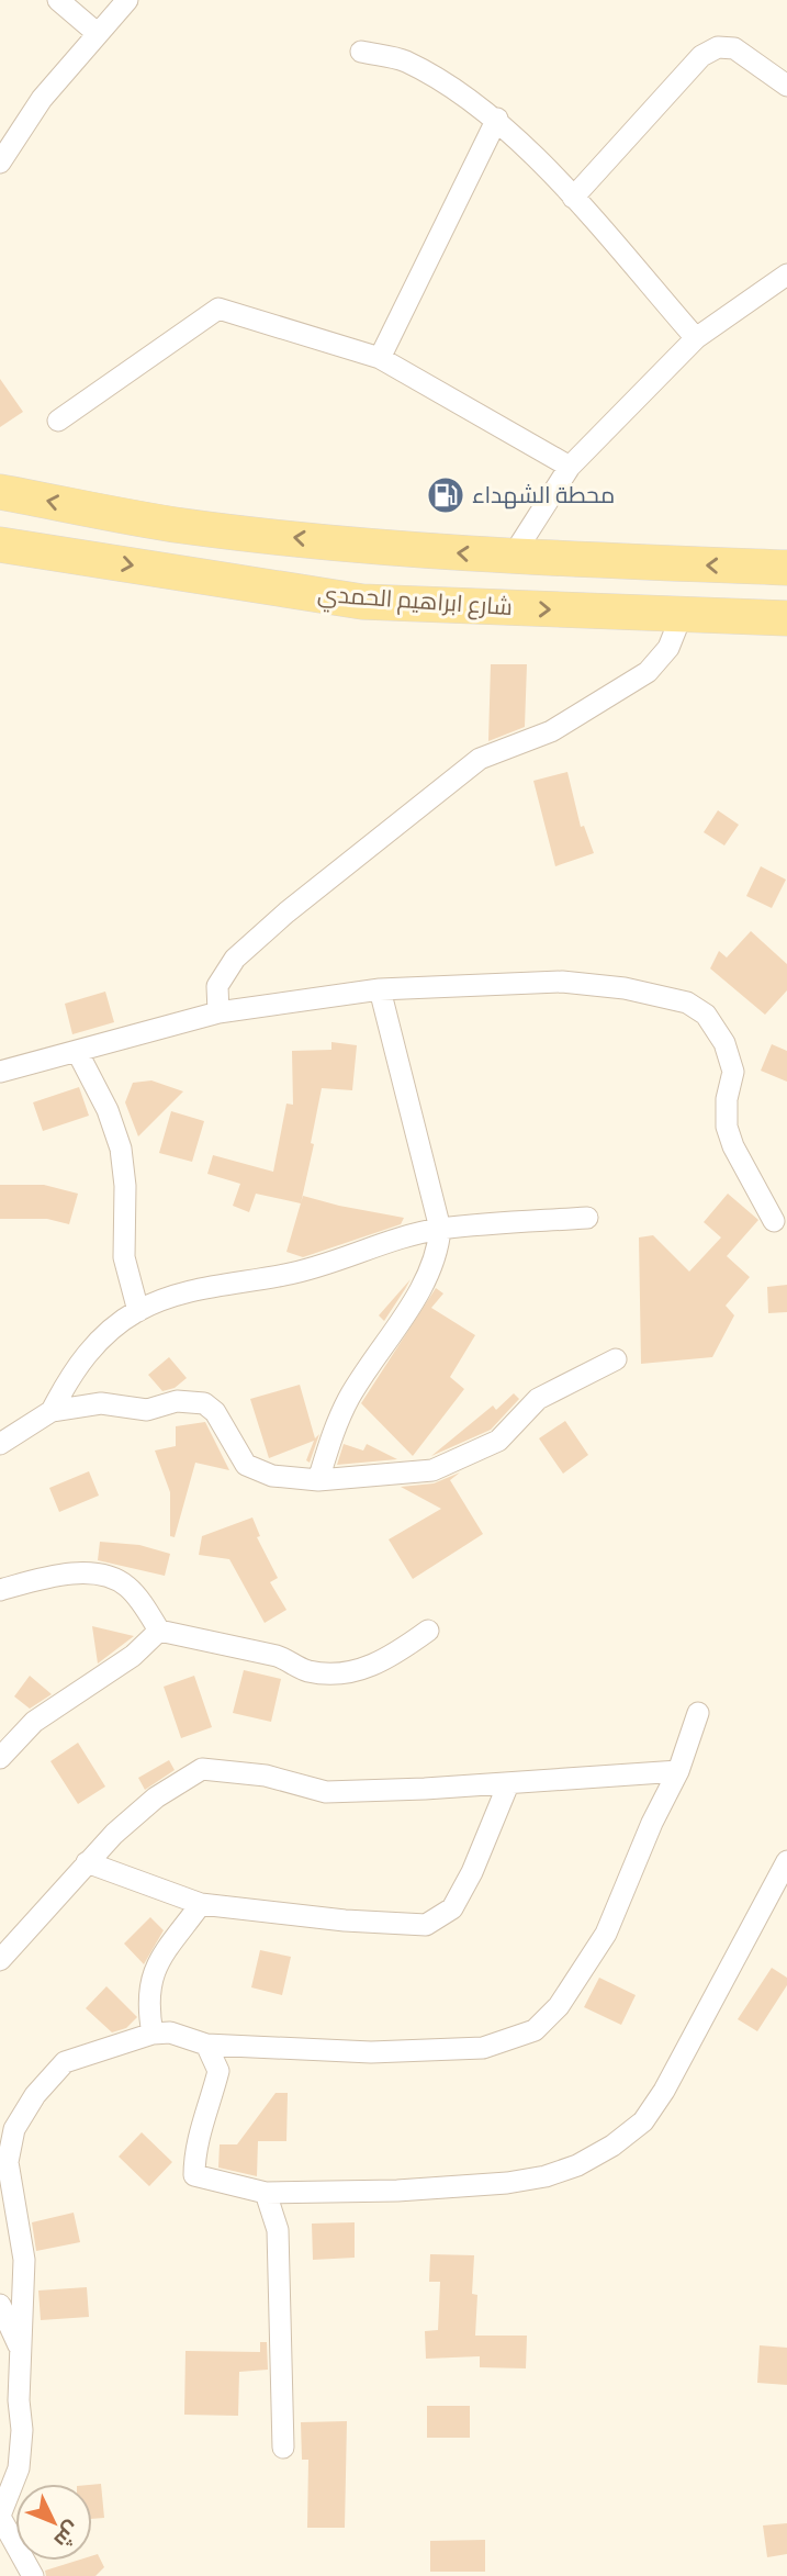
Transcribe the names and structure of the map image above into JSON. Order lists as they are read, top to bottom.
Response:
{
  "streets": {
    "main road": ["شارع ابراهيم الحمدي"]
  },
  "places": {
    "fuel station": ["محطة الشهداء"]
  },
  "north": "bottom right"
}
